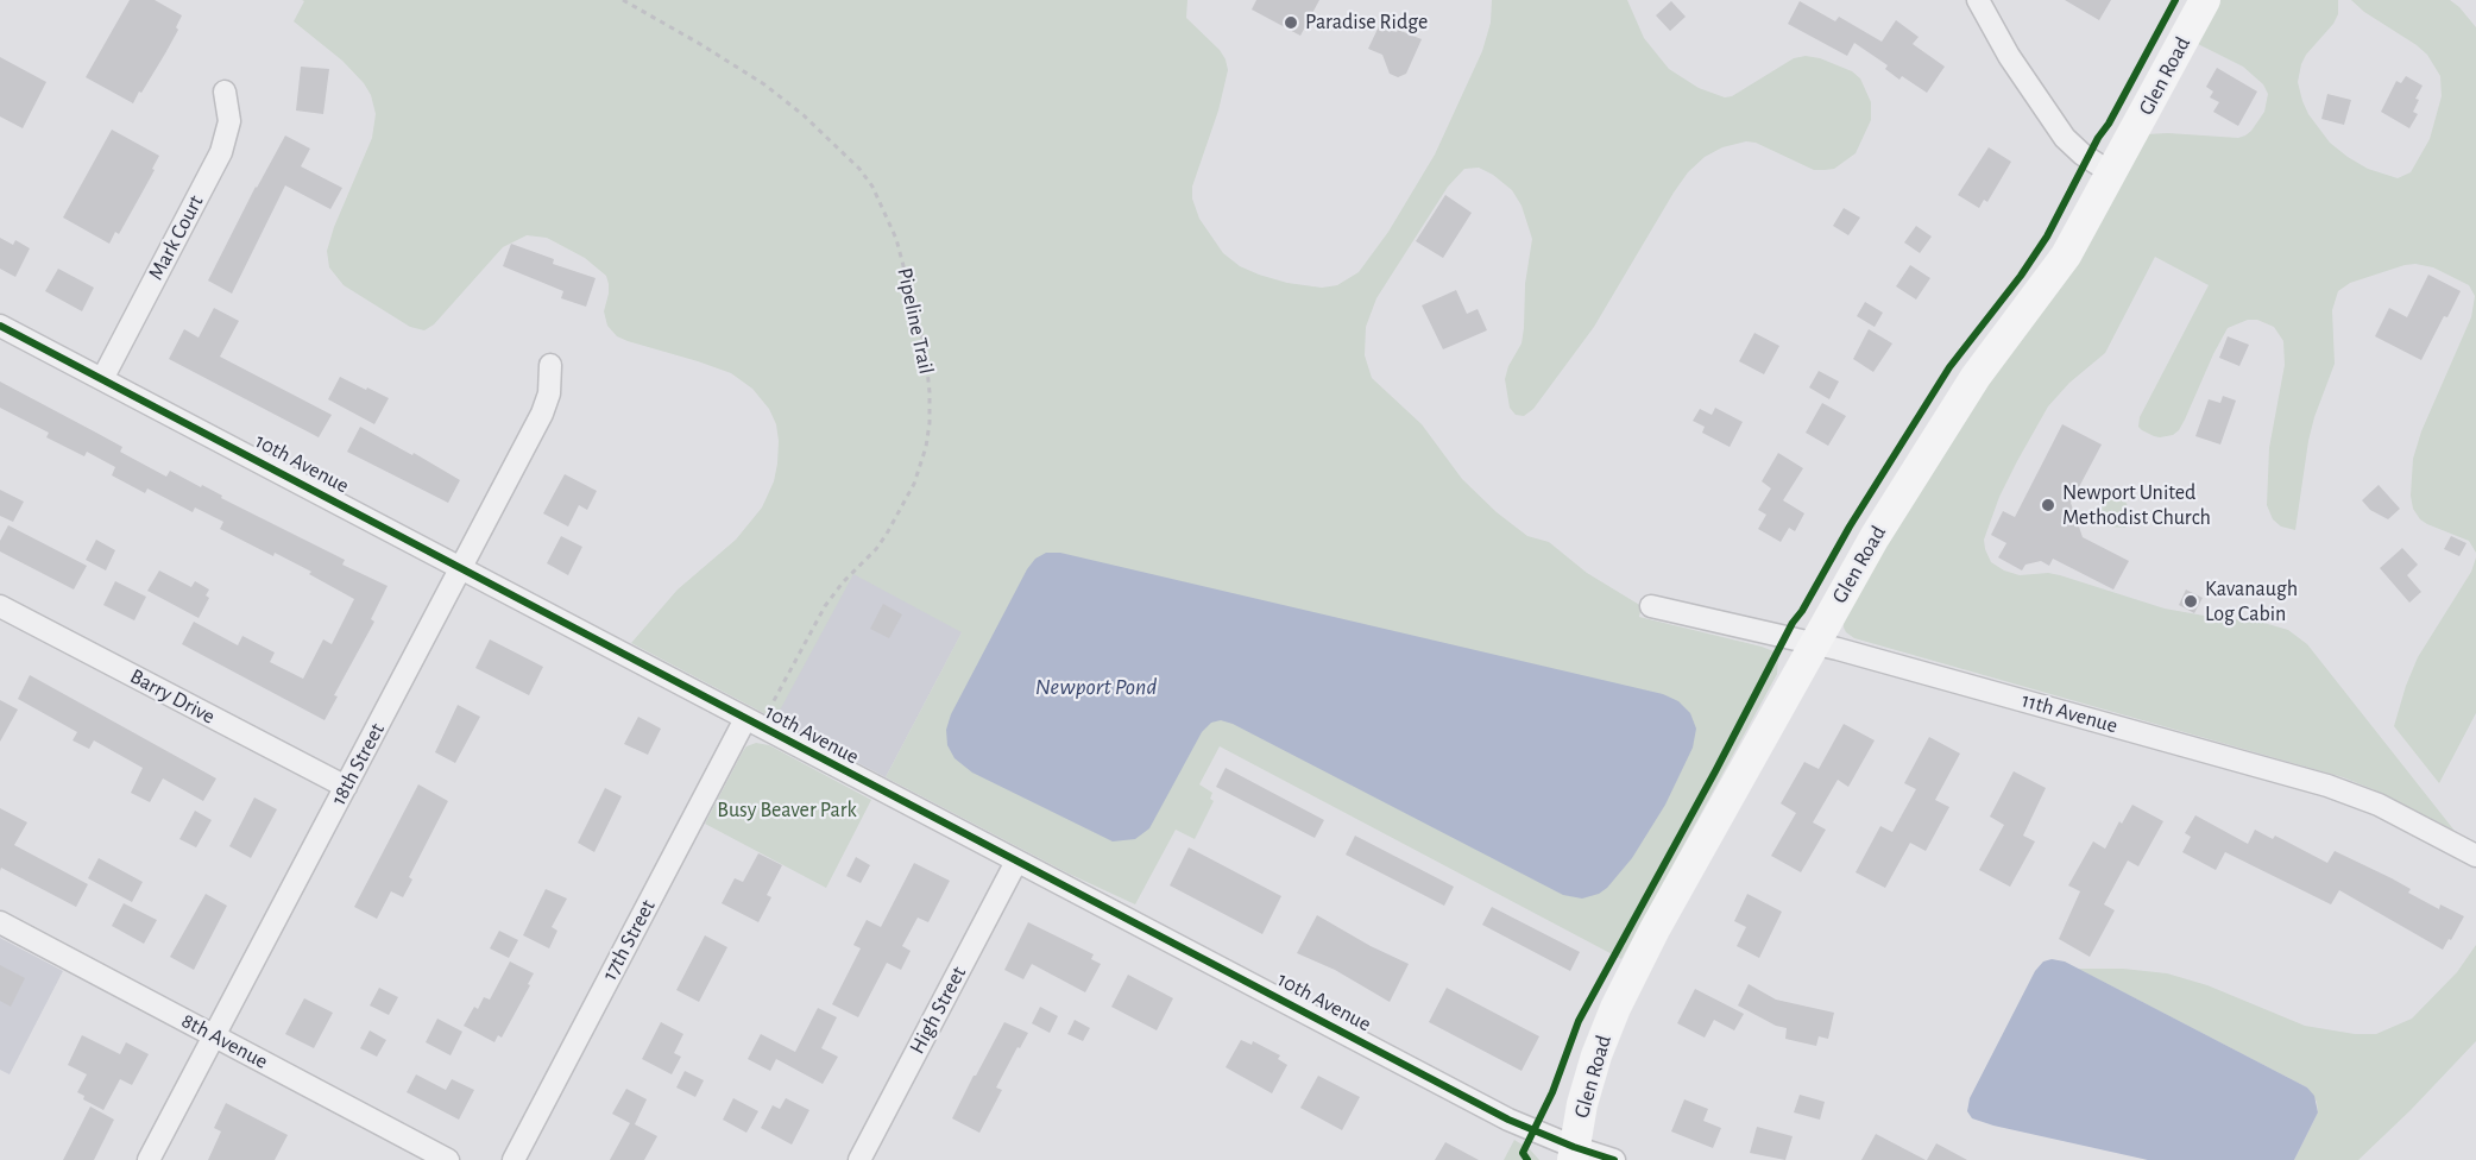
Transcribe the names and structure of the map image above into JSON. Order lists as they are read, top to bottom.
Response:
{
  "streets": {
    "street": [
      "Glen Road",
      "Mark Court",
      "10th Avenue",
      "Barry Drive",
      "11th Avenue",
      "18th Street",
      "17th Street",
      "High Street",
      "8th Avenue"
    ],
    "path": ["Pipeline Trail"]
  },
  "crossings": [
    ["Glen Road", "10th Avenue"],
    ["Glen Road", "11th Avenue"],
    ["Mark Court", "10th Avenue"],
    ["Pipeline Trail", "10th Avenue"],
    ["Pipeline Trail", "17th Street"],
    ["10th Avenue", "18th Street"],
    ["10th Avenue", "17th Street"],
    ["10th Avenue", "High Street"],
    ["Barry Drive", "18th Street"],
    ["18th Street", "8th Avenue"]
  ],
  "water": ["Newport Pond"],
  "parks": ["Busy Beaver Park"],
  "places": ["Paradise Ridge", "Newport United Methodist Church", "Kavanaugh Log Cabin"]
}
